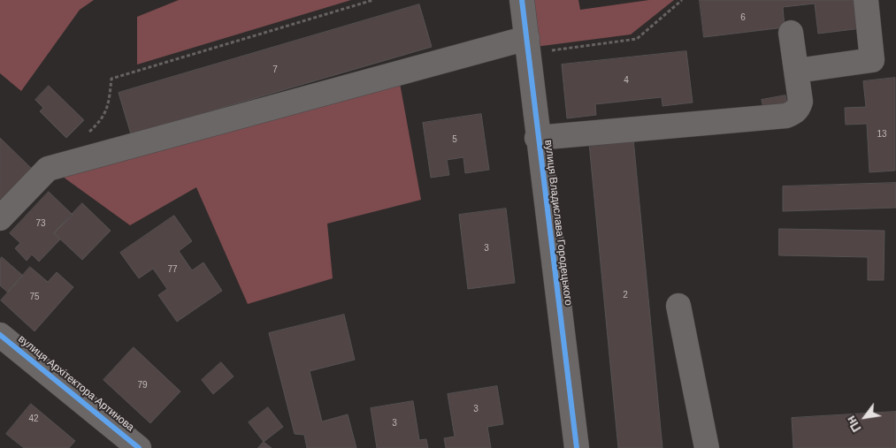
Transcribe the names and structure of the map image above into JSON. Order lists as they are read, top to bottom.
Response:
{
  "streets": {
    "street": ["вулиця Владислава Городецького", "вулиця Архітектора Артинова"]
  },
  "house_numbers": [
    "6",
    "7",
    "4",
    "13",
    "5",
    "73",
    "3",
    "77",
    "2",
    "75",
    "79",
    "3",
    "42",
    "3"
  ],
  "north": "bottom left"
}
